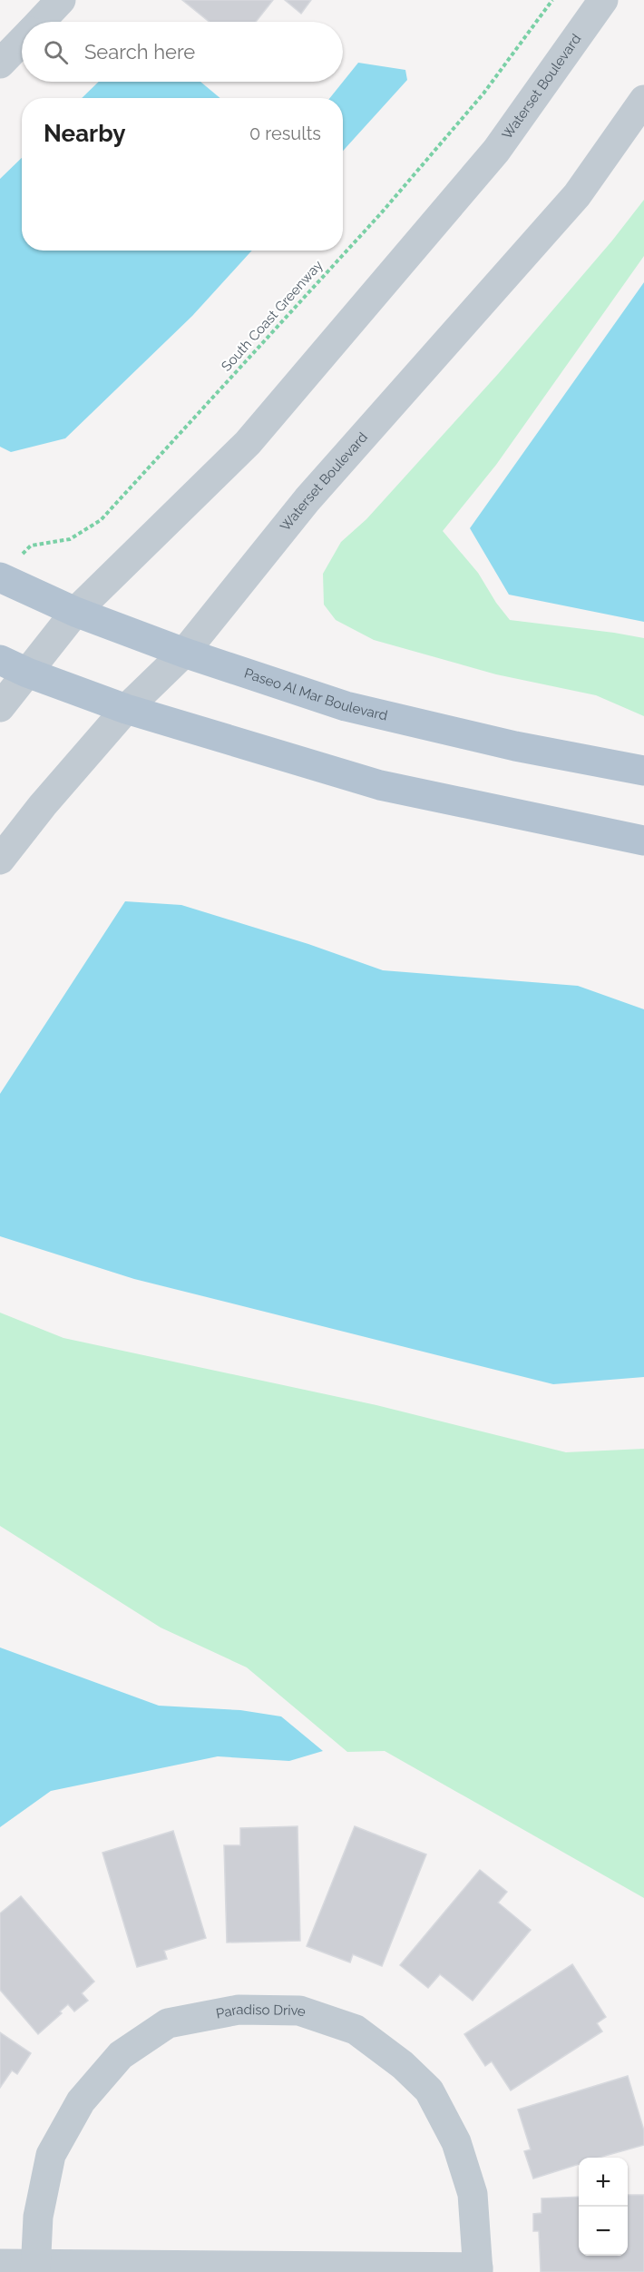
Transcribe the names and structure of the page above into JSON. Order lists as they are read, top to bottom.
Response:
{
  "streets": {
    "main road": ["Paseo Al Mar Boulevard"],
    "street": ["Waterset Boulevard", "Paradiso Drive"],
    "path": ["South Coast Greenway"]
  },
  "crossings": [
    ["Waterset Boulevard", "Paseo Al Mar Boulevard"],
    ["South Coast Greenway", "Paseo Al Mar Boulevard"]
  ],
  "page": {
    "search": "Search here",
    "heading": ["Nearby", "0 results"],
    "map_buttons": ["+", "−"]
  }
}
